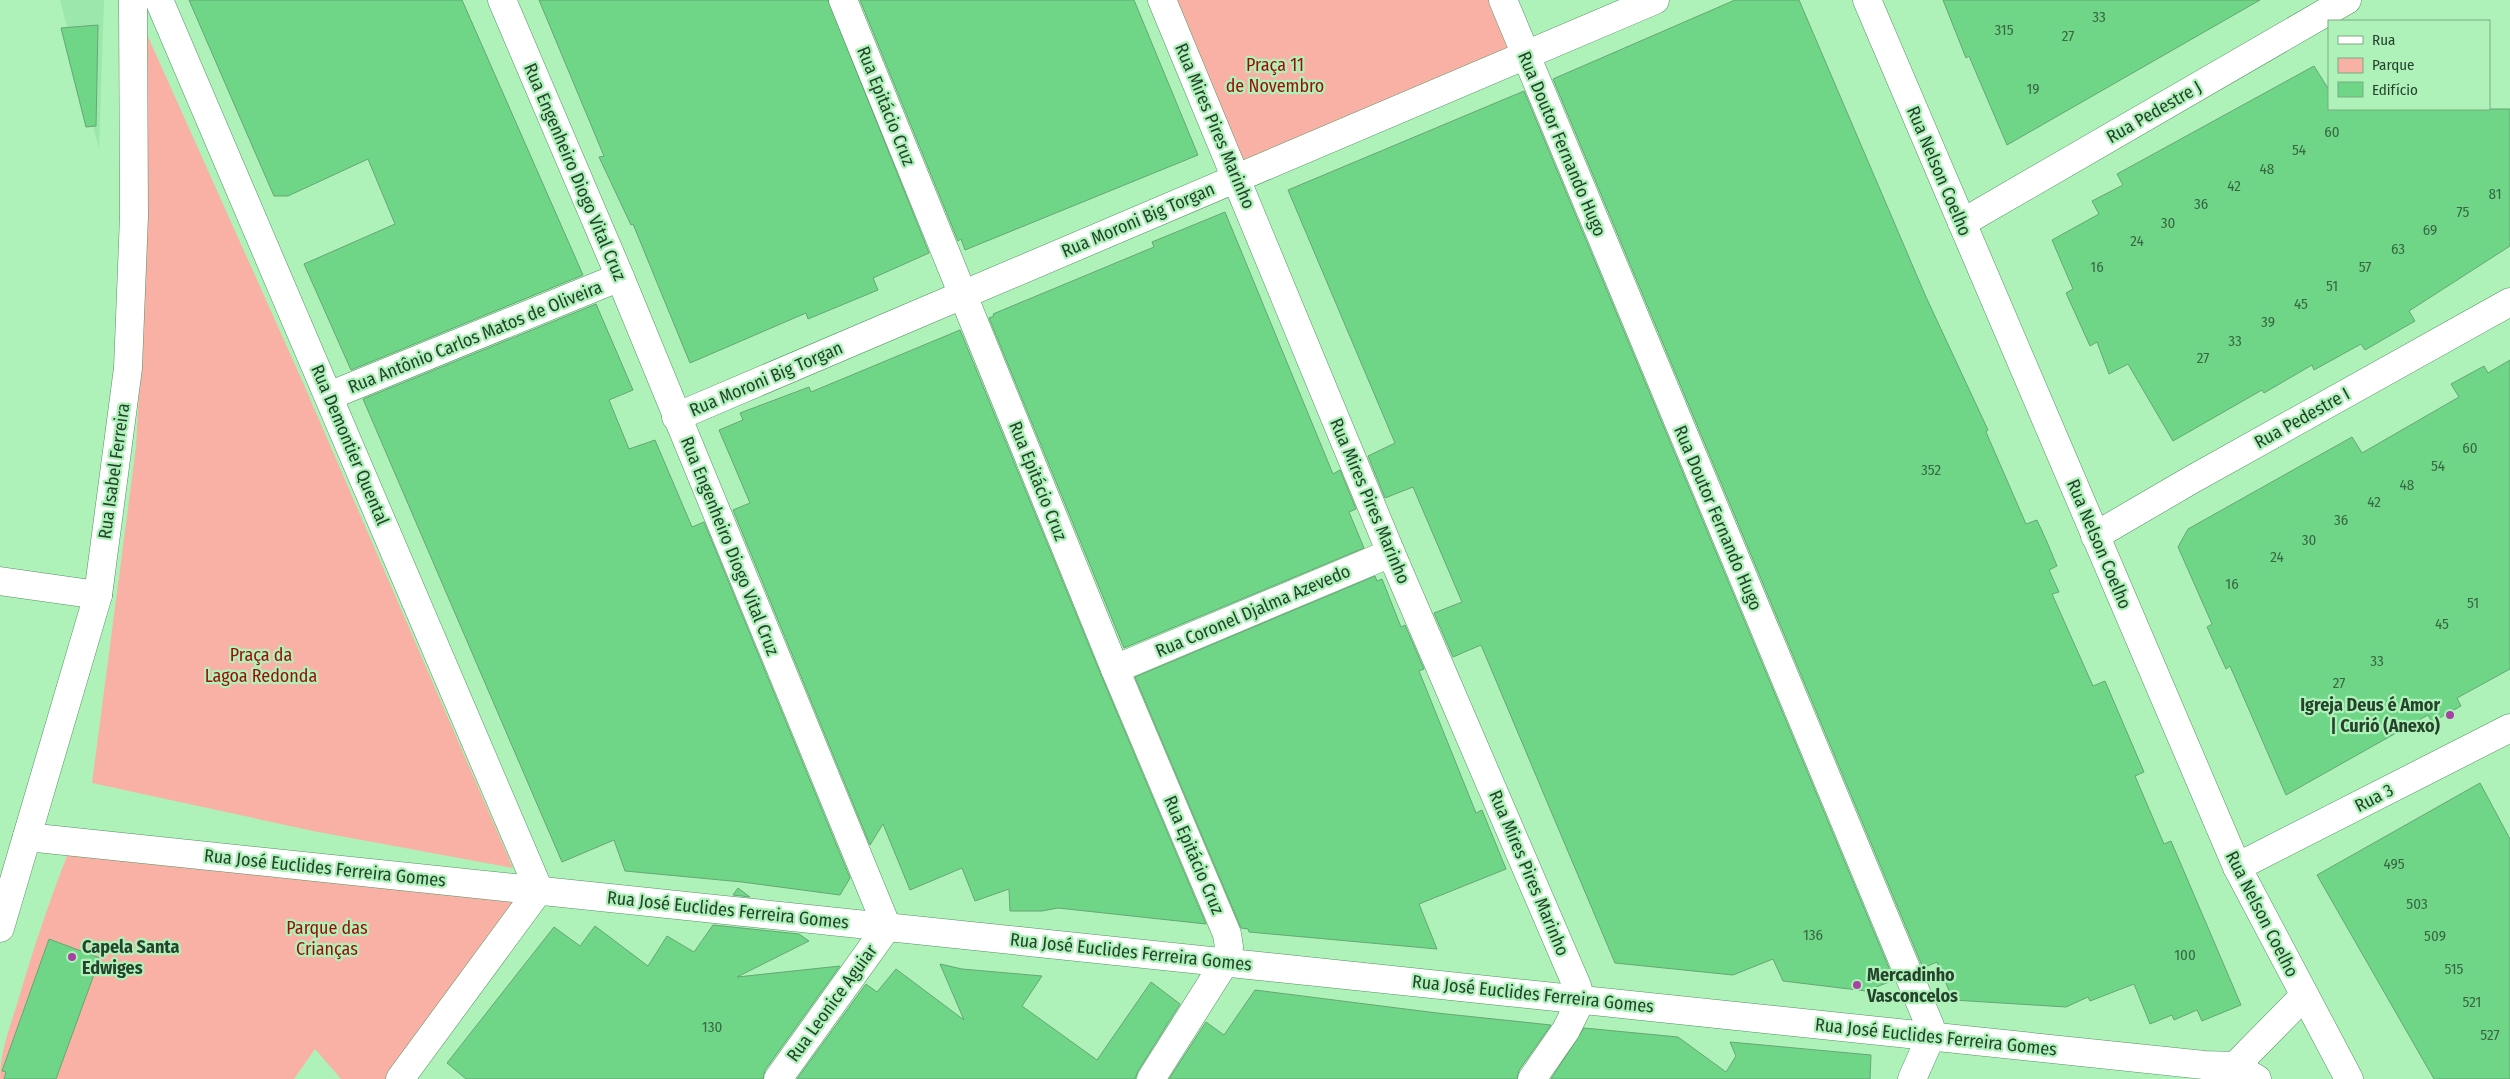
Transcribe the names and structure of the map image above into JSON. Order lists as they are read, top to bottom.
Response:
{
  "streets": {
    "street": [
      "Rua Epitácio Cruz",
      "Rua Pedestre J",
      "Rua Mires Pires Marinho",
      "Rua Doutor Fernando Hugo",
      "Rua Nelson Coelho",
      "Rua Engenheiro Diogo Vital Cruz",
      "Rua Moroni Big Torgan",
      "Rua Antônio Carlos Matos de Oliveira",
      "Rua Pedestre I",
      "Rua Demontier Quental",
      "Rua Isabel Ferreira",
      "Rua Coronel Djalma Azevedo",
      "Rua 3",
      "Rua José Euclides Ferreira Gomes",
      "Rua Leonice Aguiar"
    ]
  },
  "crossings": [
    ["Rua Epitácio Cruz", "Rua Moroni Big Torgan"],
    ["Rua Epitácio Cruz", "Rua Coronel Djalma Azevedo"],
    ["Rua Epitácio Cruz", "Rua José Euclides Ferreira Gomes"],
    ["Rua Pedestre J", "Rua Nelson Coelho"],
    ["Rua Mires Pires Marinho", "Rua Moroni Big Torgan"],
    ["Rua Mires Pires Marinho", "Rua Coronel Djalma Azevedo"],
    ["Rua Mires Pires Marinho", "Rua José Euclides Ferreira Gomes"],
    ["Rua Doutor Fernando Hugo", "Rua Moroni Big Torgan"],
    ["Rua Doutor Fernando Hugo", "Rua José Euclides Ferreira Gomes"],
    ["Rua Nelson Coelho", "Rua Pedestre I"],
    ["Rua Nelson Coelho", "Rua 3"],
    ["Rua Engenheiro Diogo Vital Cruz", "Rua Moroni Big Torgan"],
    ["Rua Engenheiro Diogo Vital Cruz", "Rua Antônio Carlos Matos de Oliveira"],
    ["Rua Engenheiro Diogo Vital Cruz", "Rua José Euclides Ferreira Gomes"],
    ["Rua Engenheiro Diogo Vital Cruz", "Rua Leonice Aguiar"],
    ["Rua Antônio Carlos Matos de Oliveira", "Rua Demontier Quental"],
    ["Rua Demontier Quental", "Rua José Euclides Ferreira Gomes"],
    ["Rua Isabel Ferreira", "Rua José Euclides Ferreira Gomes"],
    ["Rua José Euclides Ferreira Gomes", "Rua Leonice Aguiar"]
  ],
  "parks": ["Praça 11 de Novembro", "Praça da Lagoa Redonda", "Parque das Crianças"],
  "places": ["Igreja Deus é Amor | Curió (Anexo)", "Capela Santa Edwiges", "Mercadinho Vasconcelos"],
  "house_numbers": [
    "33",
    "315",
    "27",
    "19",
    "60",
    "54",
    "48",
    "42",
    "81",
    "36",
    "75",
    "30",
    "69",
    "24",
    "63",
    "16",
    "57",
    "51",
    "45",
    "39",
    "33",
    "27",
    "60",
    "54",
    "352",
    "48",
    "42",
    "36",
    "30",
    "24",
    "16",
    "51",
    "45",
    "33",
    "27",
    "495",
    "503",
    "136",
    "509",
    "100",
    "515",
    "521",
    "130",
    "527"
  ],
  "legend": ["Rua", "Parque", "Edifício"]
}
